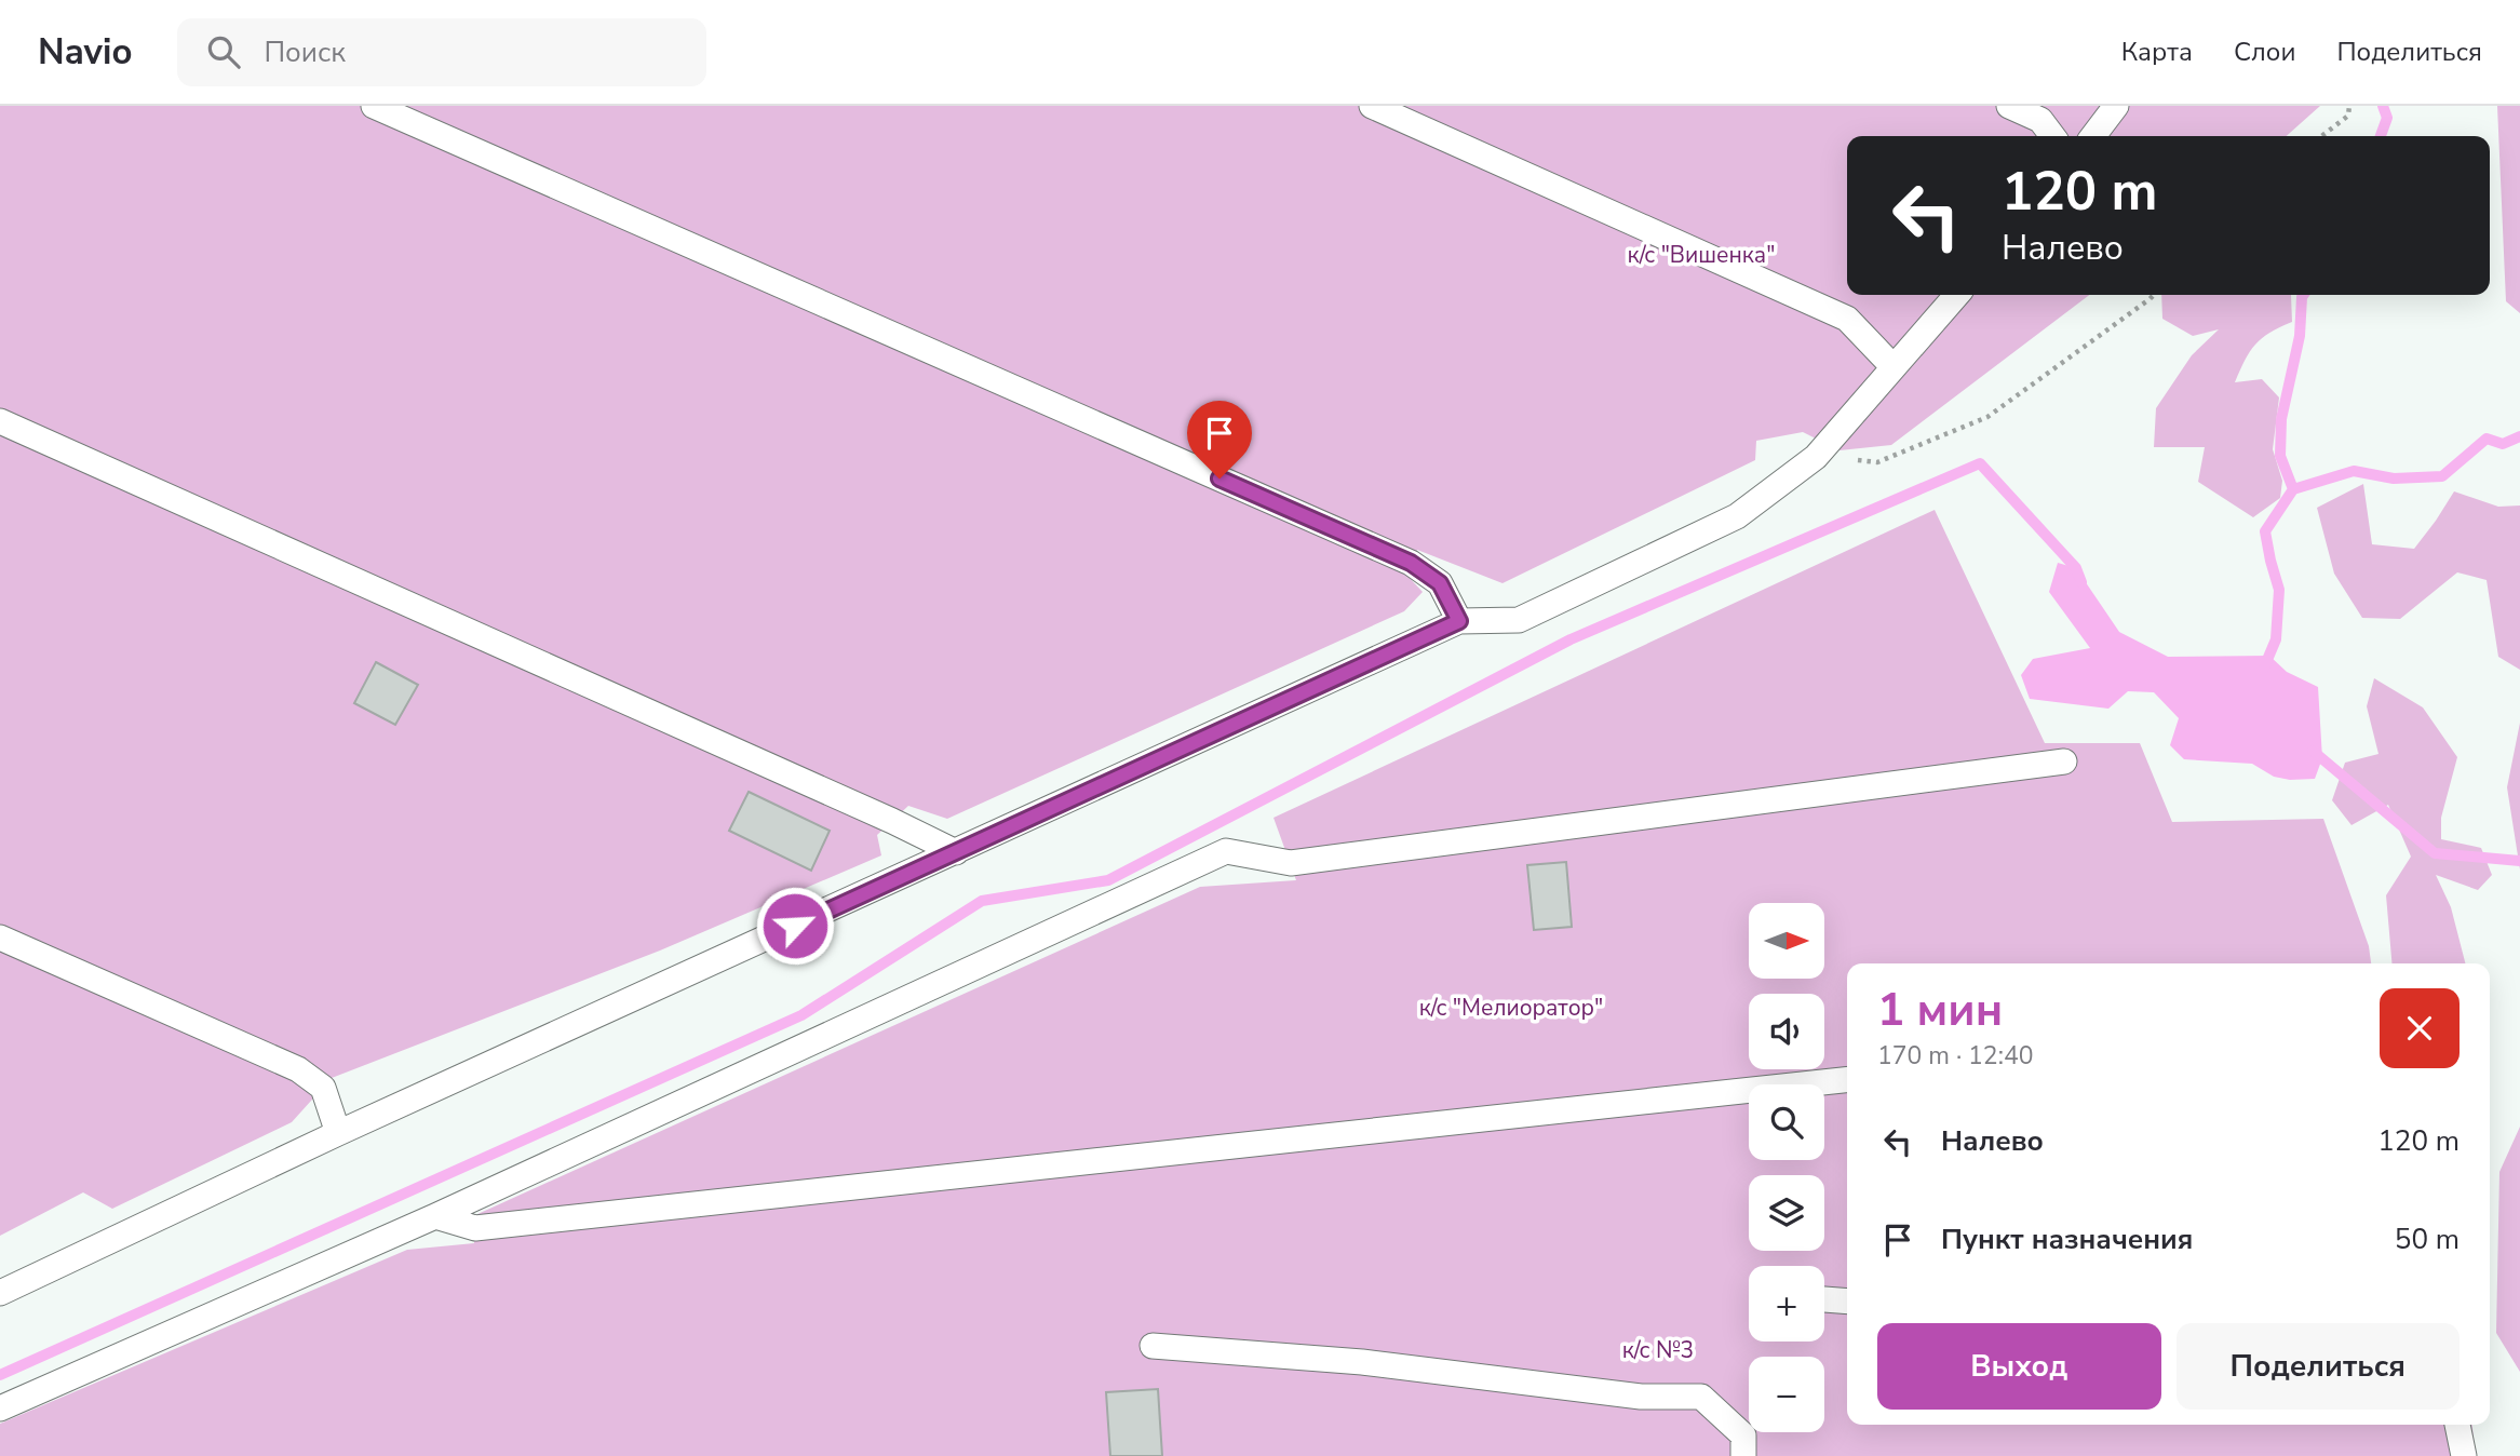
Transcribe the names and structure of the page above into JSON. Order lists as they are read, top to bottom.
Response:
{
  "parks": ["к/с \"Вишенка\"", "к/с \"Мелиоратор\"", "к/с №3"],
  "north": "right",
  "page": {
    "header": "Navio",
    "search": "Поиск",
    "nav": ["Карта", "Слои", "Поделиться"],
    "turn": ["120 m", "Налево"],
    "map_buttons": ["+", "−"],
    "heading": ["1 мин", "170 m · 12:40"],
    "list": [
      {
        "name": "Налево",
        "value": "120 m"
      },
      {
        "name": "Пункт назначения",
        "value": "50 m"
      }
    ],
    "buttons": ["Выход", "Поделиться"]
  }
}
